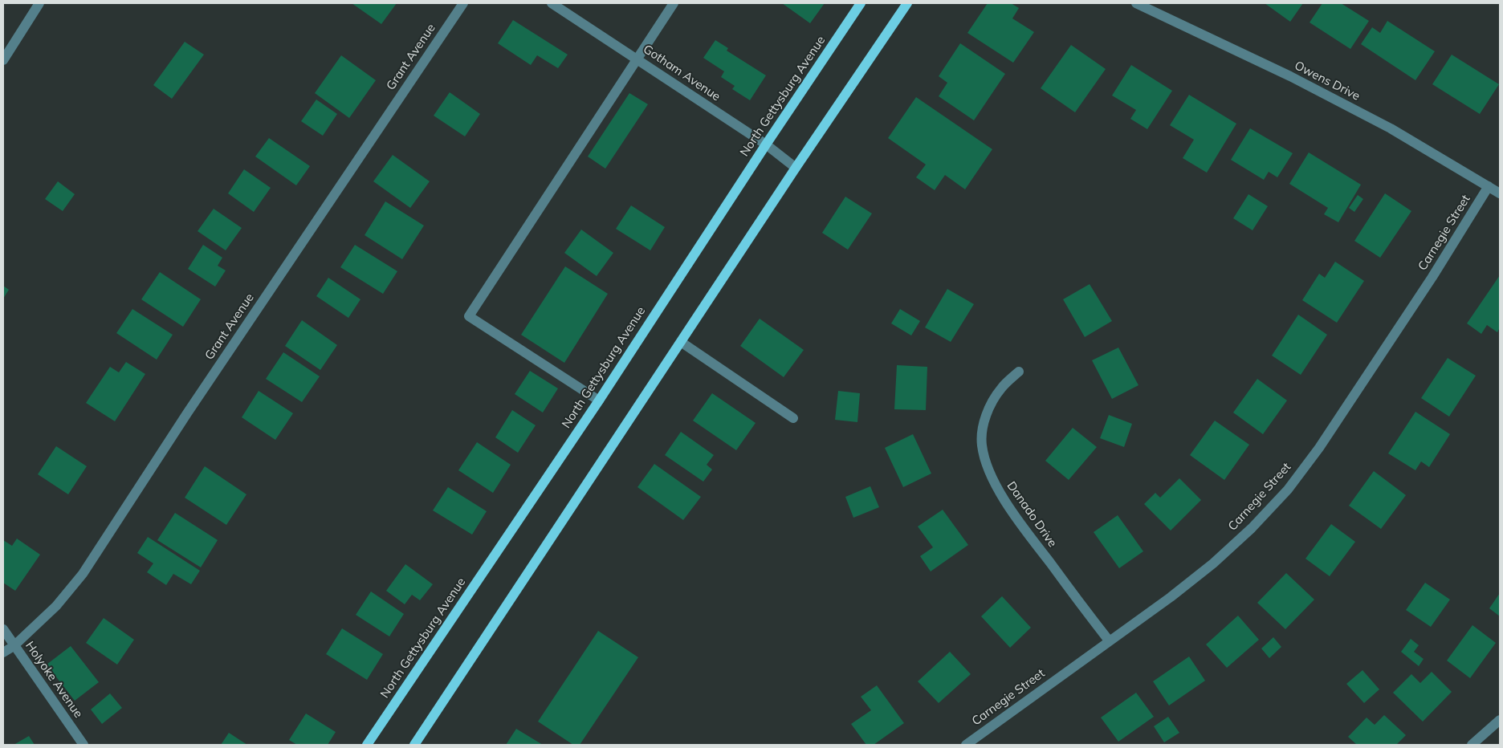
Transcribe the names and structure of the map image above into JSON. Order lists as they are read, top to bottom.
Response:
{
  "streets": {
    "main road": ["North Gettysburg Avenue"],
    "street": [
      "Grant Avenue",
      "Gotham Avenue",
      "Owens Drive",
      "Carnegie Street",
      "Danado Drive",
      "Holyoke Avenue"
    ]
  },
  "crossings": [
    ["Grant Avenue", "Holyoke Avenue"],
    ["Gotham Avenue", "North Gettysburg Avenue"],
    ["Owens Drive", "Carnegie Street"],
    ["Carnegie Street", "Danado Drive"]
  ]
}
